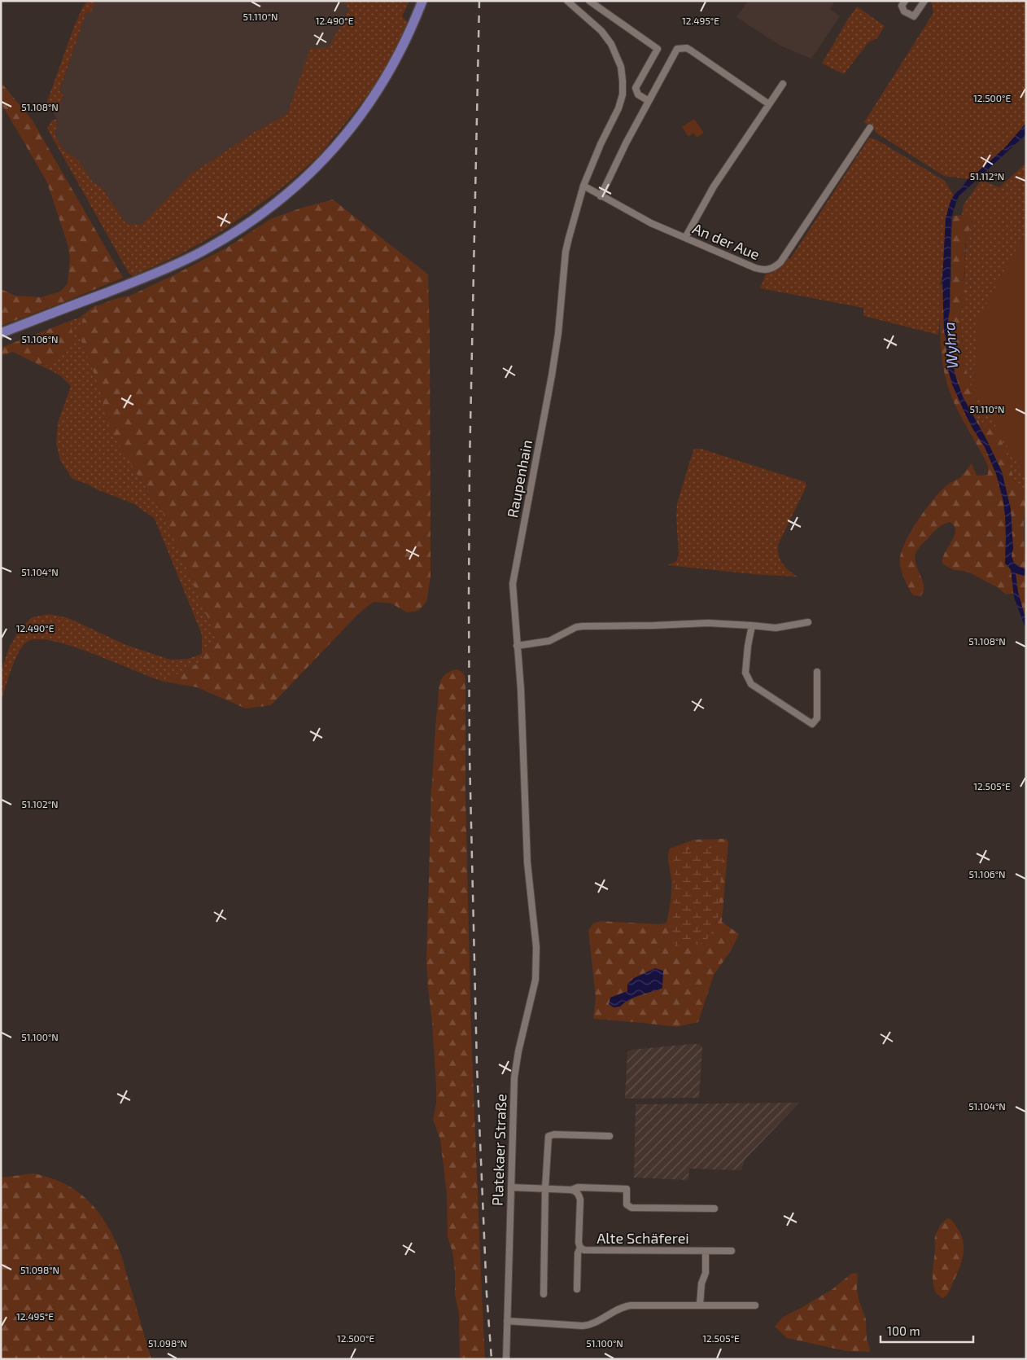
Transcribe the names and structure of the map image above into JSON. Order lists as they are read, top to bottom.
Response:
{
  "streets": {
    "street": [
      "An der Aue",
      "Raupenhain",
      "Platekaer Straße",
      "Alte Schäferei"
    ]
  },
  "crossings": [
    ["An der Aue", "Raupenhain"],
    ["Raupenhain", "Platekaer Straße"]
  ],
  "water": ["Wyhra"],
  "scale_bar": "100 m",
  "coordinates": [
    "51.110°N",
    "12.490°E",
    "12.495°E",
    "12.500°E",
    "51.108°N",
    "51.112°N",
    "51.106°N",
    "51.104°N",
    "12.505°E",
    "51.102°N",
    "51.100°N",
    "51.098°N"
  ]
}
